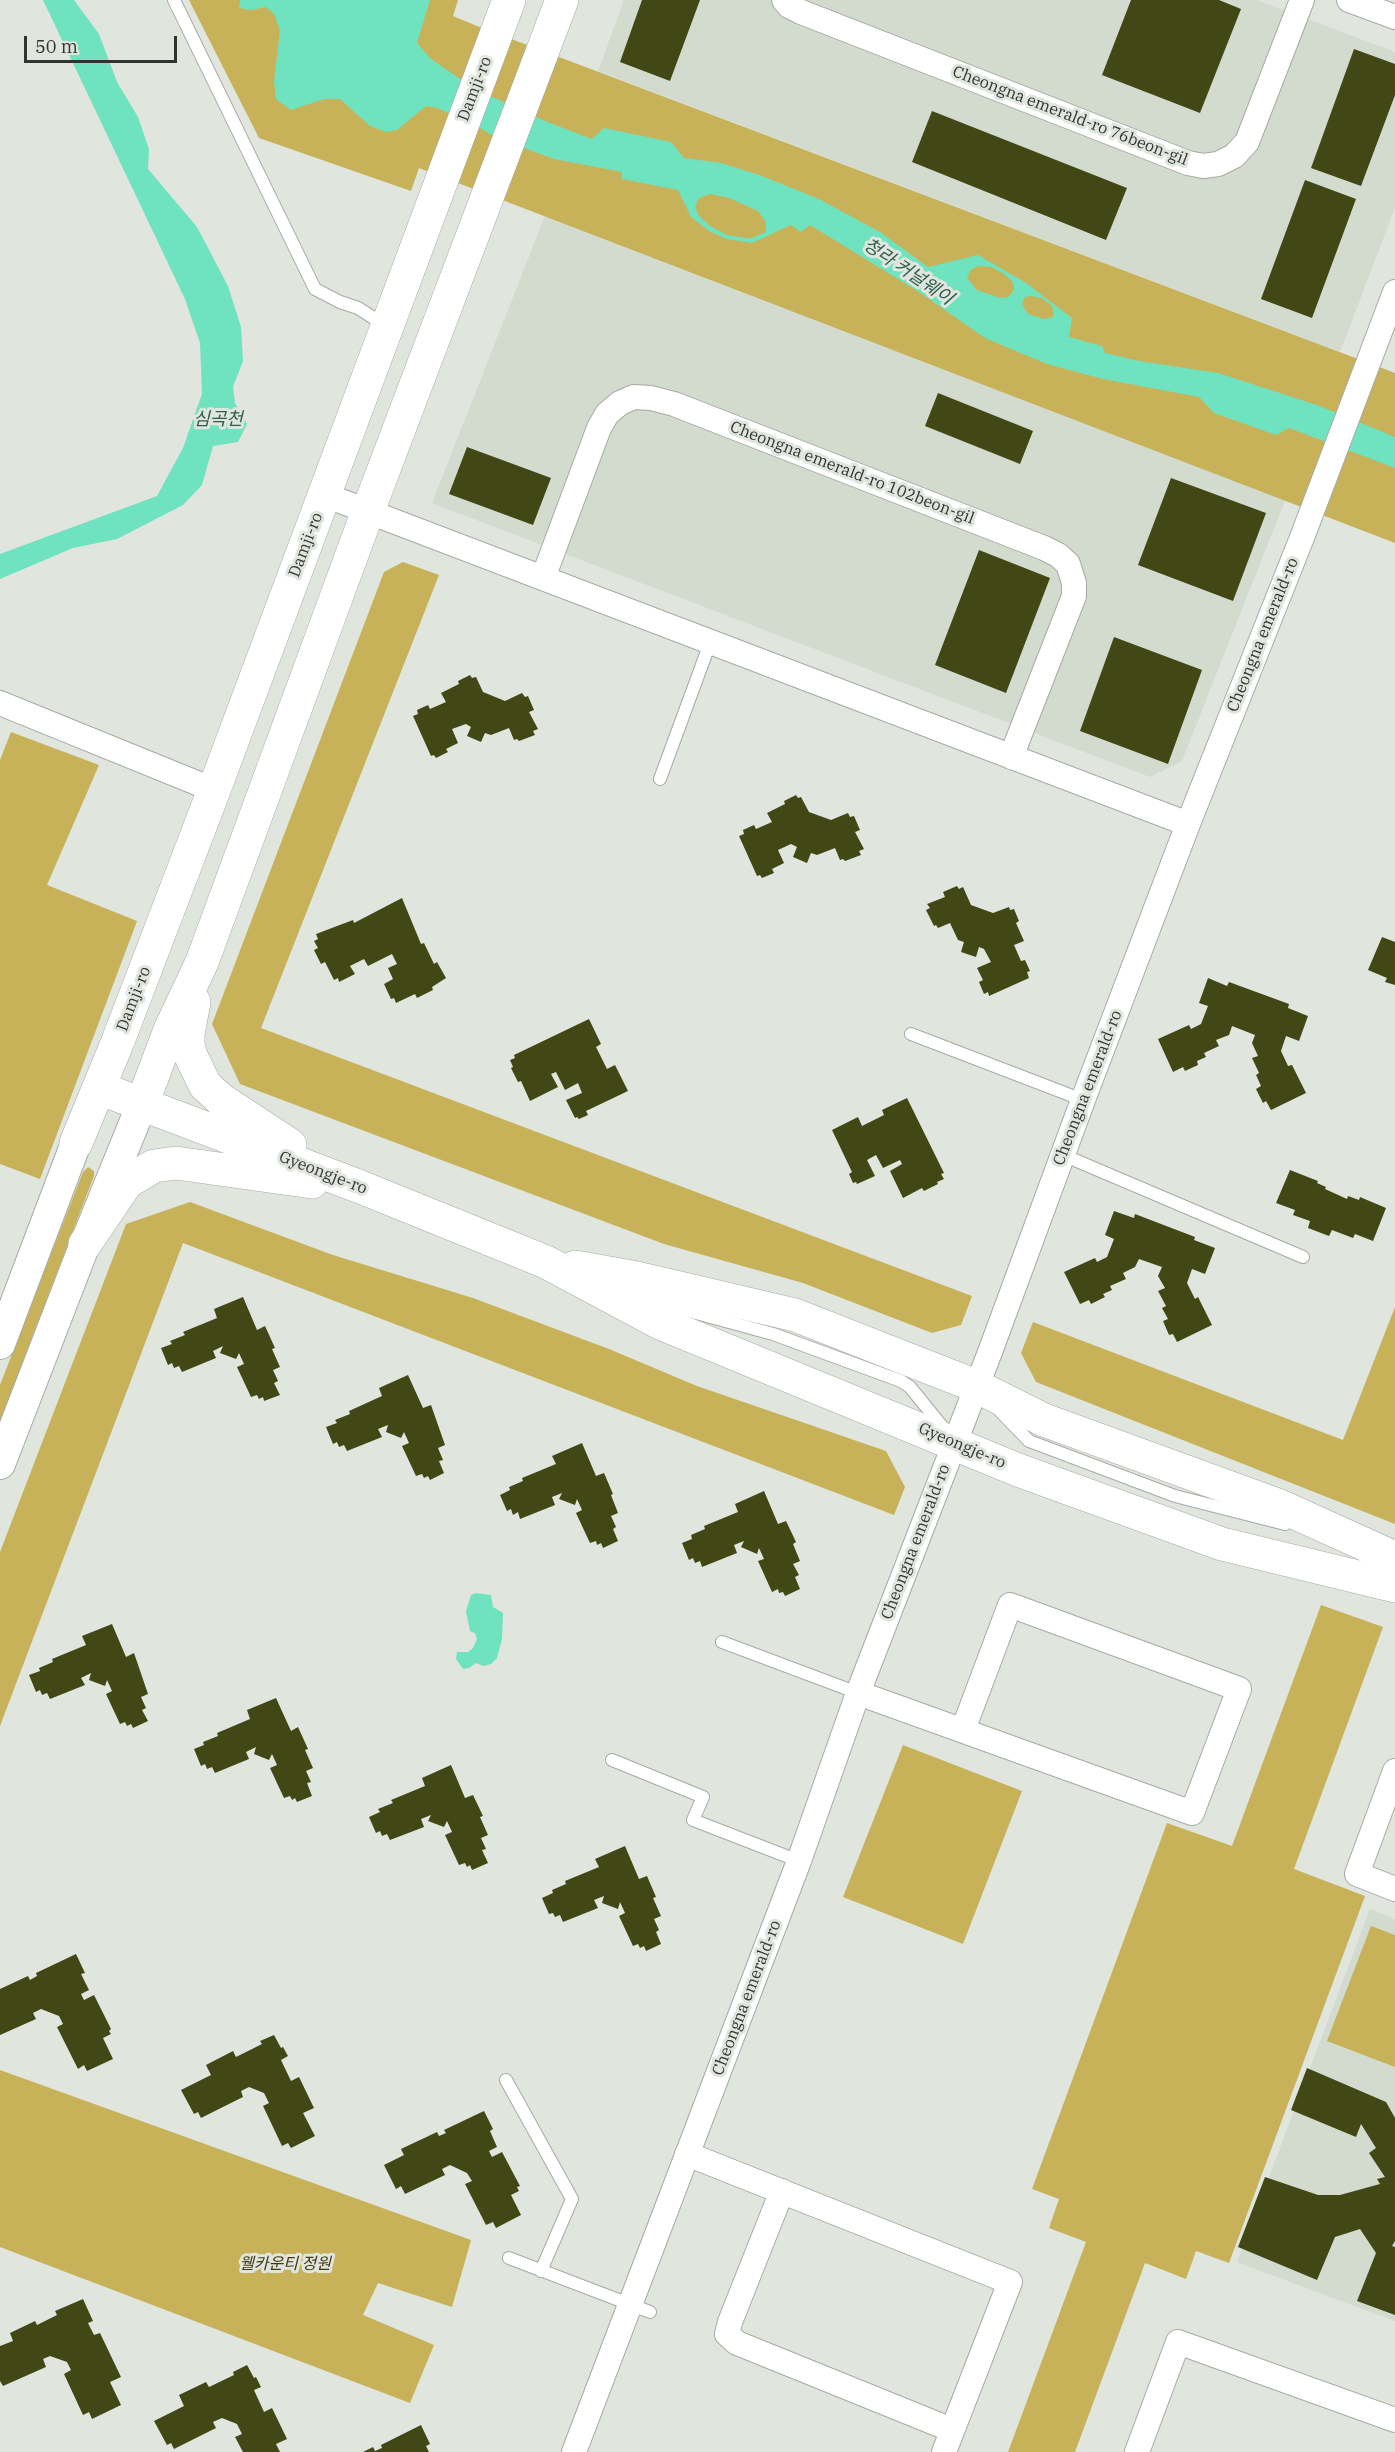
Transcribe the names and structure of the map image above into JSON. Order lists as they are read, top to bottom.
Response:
{
  "streets": {
    "main road": ["Damji-ro", "Gyeongje-ro"],
    "street": ["Cheongna emerald-ro 76beon-gil", "Cheongna emerald-ro 102beon-gil", "Cheongna emerald-ro"]
  },
  "crossings": [
    ["Damji-ro", "Gyeongje-ro"],
    ["Cheongna emerald-ro", "Gyeongje-ro"]
  ],
  "water": ["청라 커널웨이", "심곡천"],
  "parks": ["웰카운티 정원"],
  "scale_bar": "50 m"
}
